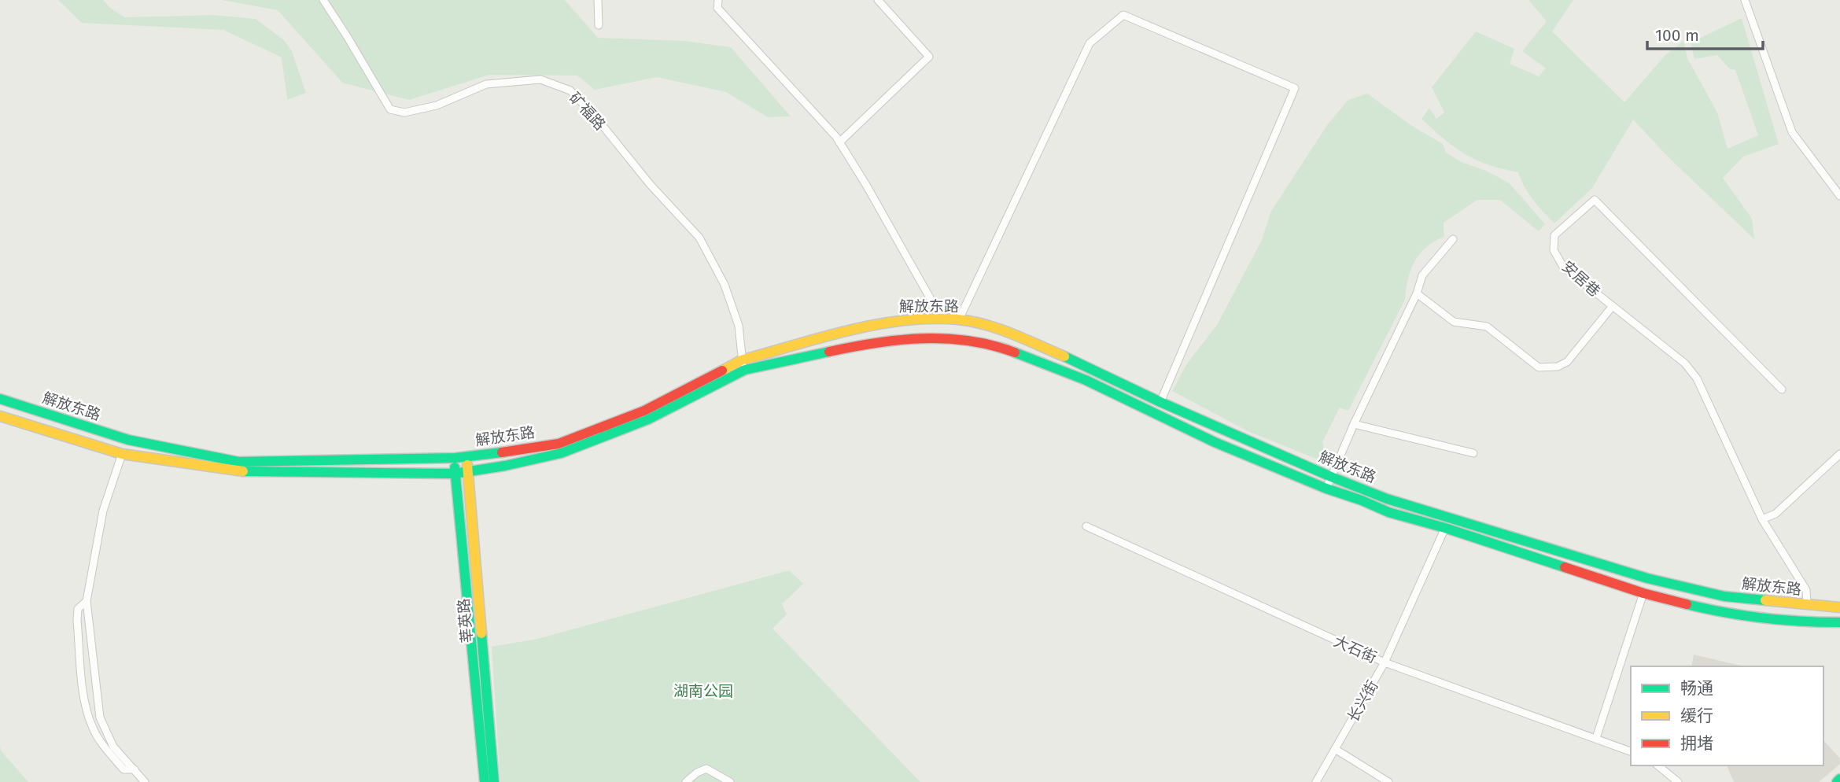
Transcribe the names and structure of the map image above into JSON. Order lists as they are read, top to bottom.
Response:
{
  "streets": {
    "main road": ["解放东路", "莘英路"],
    "street": [
      "矿福路",
      "安居巷",
      "大石街",
      "长兴街"
    ]
  },
  "crossings": [
    ["矿福路", "解放东路"],
    ["安居巷", "解放东路"],
    ["解放东路", "莘英路"],
    ["解放东路", "长兴街"],
    ["大石街", "长兴街"]
  ],
  "parks": ["湖南公园"],
  "legend": ["畅通", "缓行", "拥堵"],
  "scale_bar": "100 m"
}
